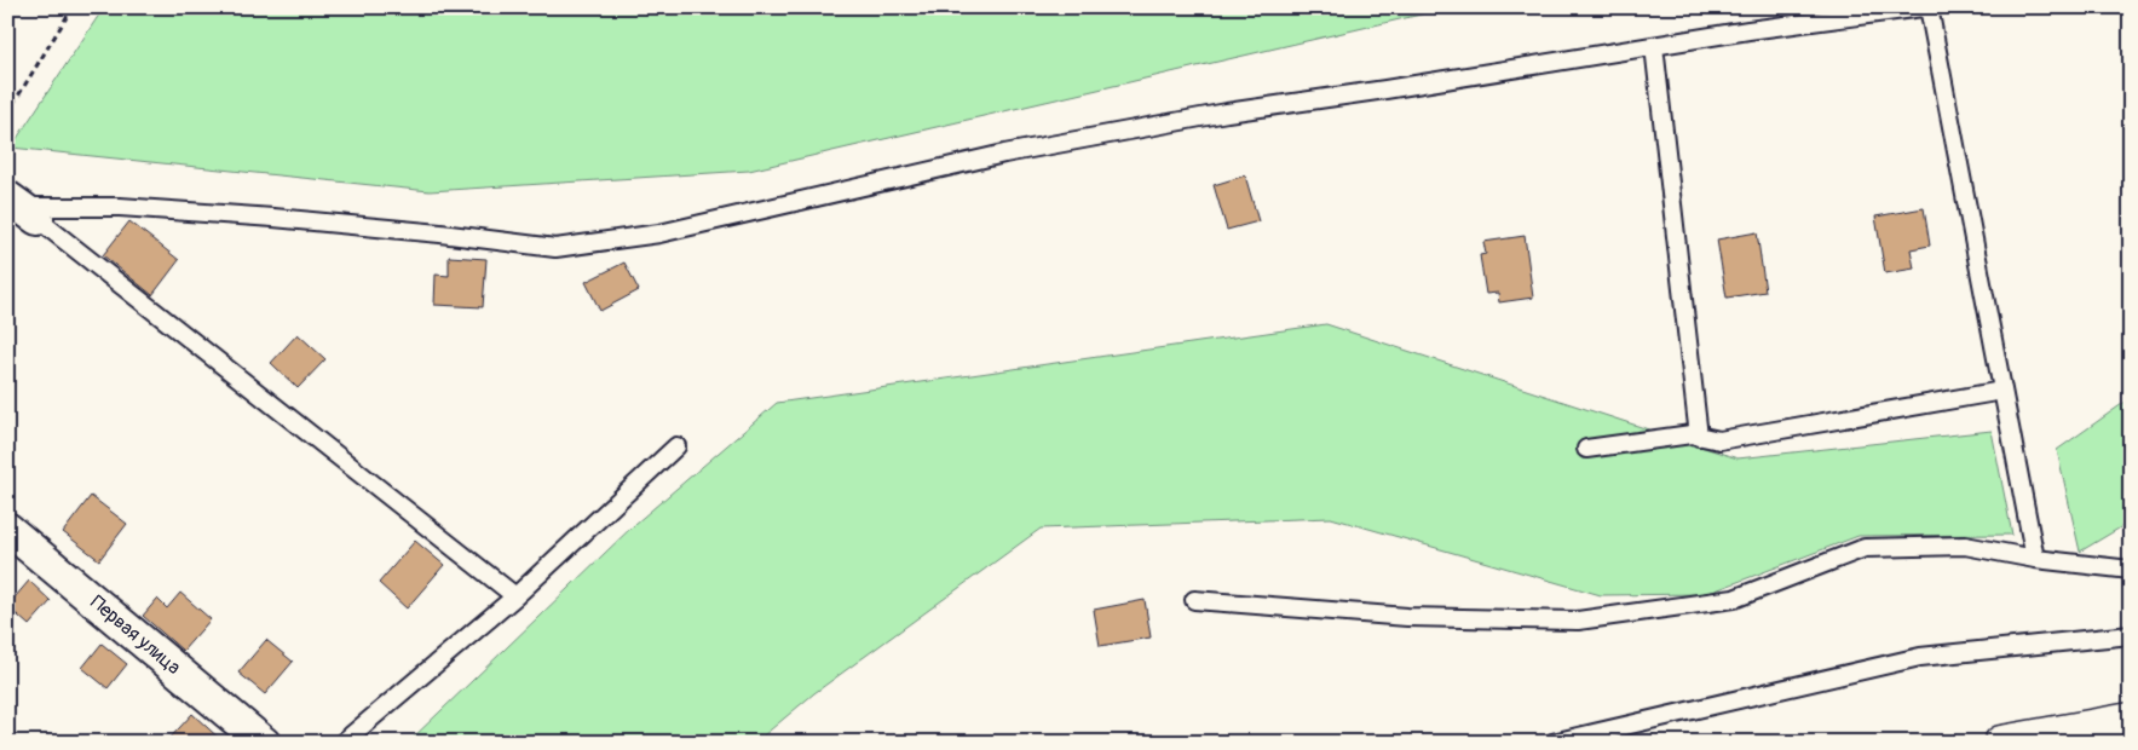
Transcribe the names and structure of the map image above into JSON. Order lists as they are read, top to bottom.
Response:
{
  "streets": {
    "street": ["Первая улица"]
  }
}
